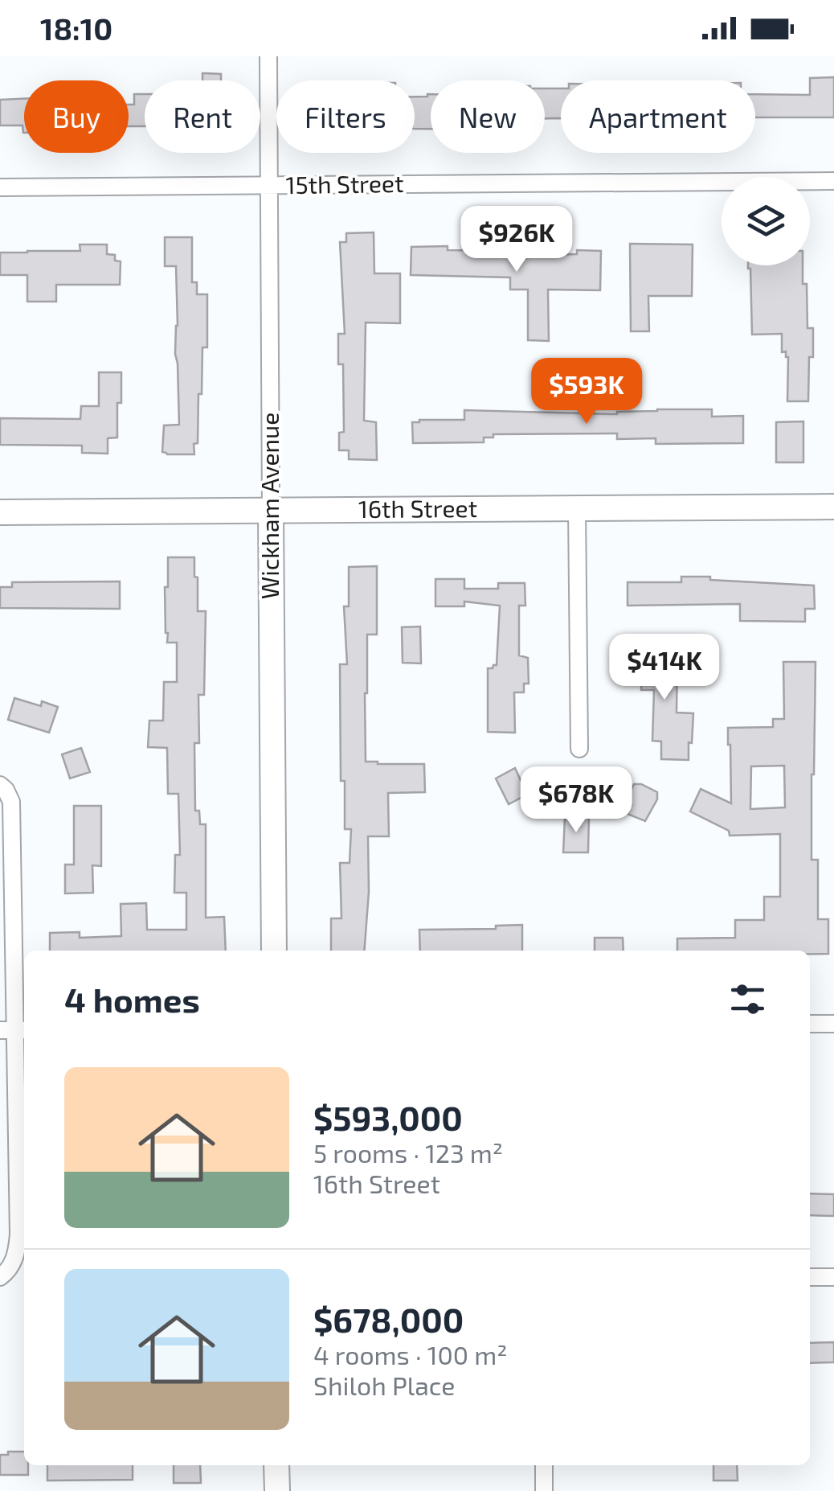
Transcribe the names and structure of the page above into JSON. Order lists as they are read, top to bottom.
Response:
{
  "streets": {
    "main road": ["Wickham Avenue", "16th Street"],
    "street": ["15th Street"]
  },
  "crossings": [
    ["15th Street", "Wickham Avenue"],
    ["Wickham Avenue", "16th Street"]
  ],
  "page": {
    "status": "18:10",
    "chip": [
      "Buy",
      "Rent",
      "Filters",
      "New",
      "Apartment"
    ],
    "price": [
      "$926K",
      "$593K",
      "$414K",
      "$678K"
    ],
    "heading": "4 homes",
    "list": [
      {
        "name": "$593,000",
        "note": "5 rooms · 123 m² · 16th Street"
      },
      {
        "name": "$678,000",
        "note": "4 rooms · 100 m² · Shiloh Place"
      }
    ]
  }
}
